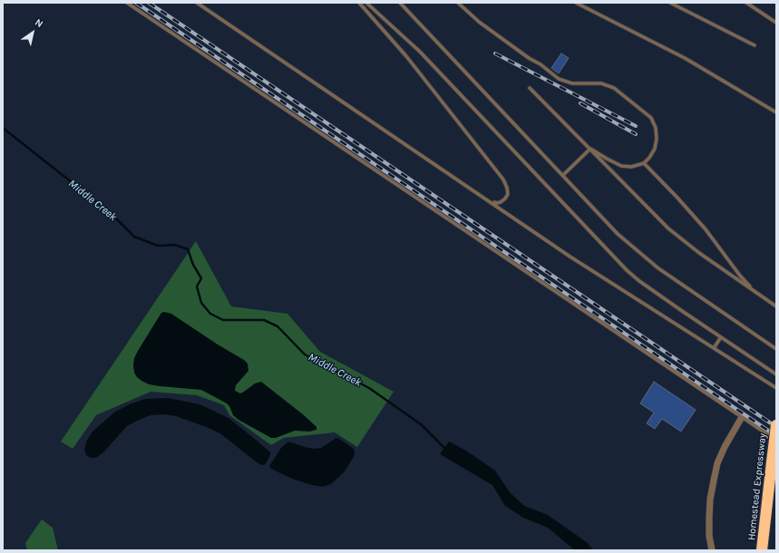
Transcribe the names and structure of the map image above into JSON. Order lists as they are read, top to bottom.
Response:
{
  "streets": {
    "highway": ["Homestead Expressway"]
  },
  "water": ["Middle Creek"],
  "north": "top right"
}
